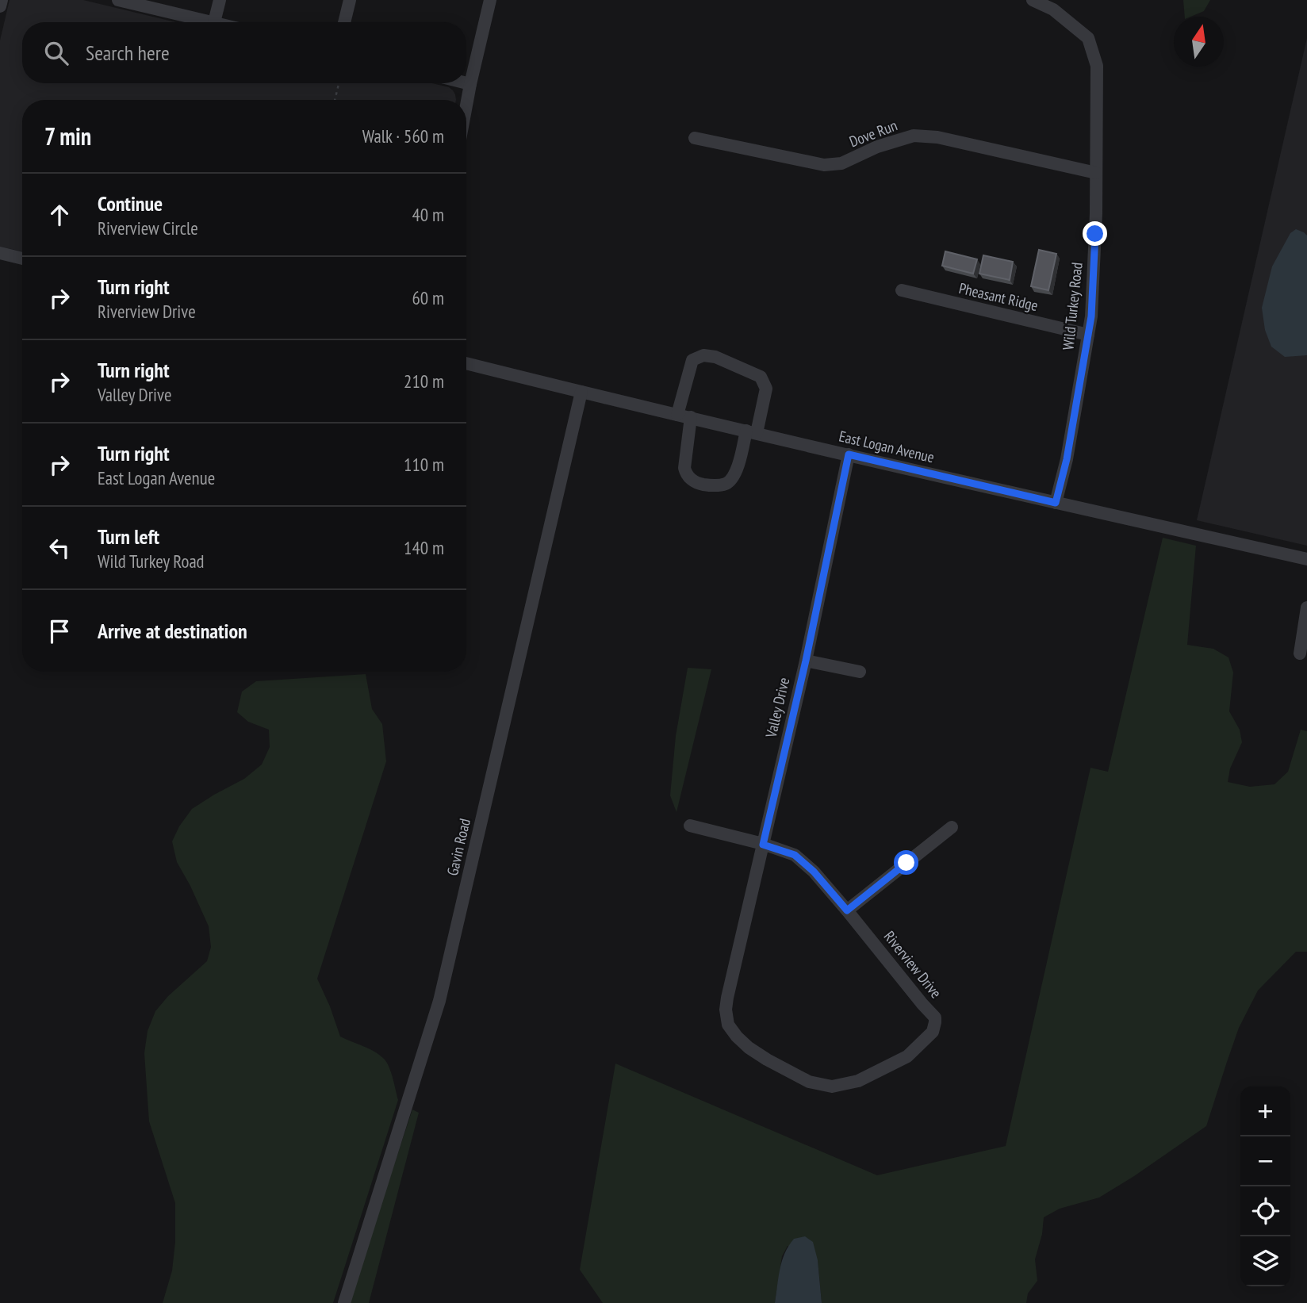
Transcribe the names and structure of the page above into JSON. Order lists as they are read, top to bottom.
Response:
{
  "streets": {
    "street": [
      "Dove Run",
      "Pheasant Ridge",
      "Wild Turkey Road",
      "East Logan Avenue",
      "Valley Drive",
      "Gavin Road",
      "Riverview Drive"
    ]
  },
  "crossings": [
    ["Dove Run", "Wild Turkey Road"],
    ["Pheasant Ridge", "Wild Turkey Road"],
    ["Wild Turkey Road", "East Logan Avenue"],
    ["East Logan Avenue", "Valley Drive"],
    ["East Logan Avenue", "Gavin Road"],
    ["Valley Drive", "Riverview Drive"]
  ],
  "north": "top",
  "page": {
    "search": "Search here",
    "heading": ["7 min", "Walk · 560 m"],
    "list": [
      ["Continue", "Riverview Circle", "40 m"],
      ["Turn right", "Riverview Drive", "60 m"],
      ["Turn right", "Valley Drive", "210 m"],
      ["Turn right", "East Logan Avenue", "110 m"],
      ["Turn left", "Wild Turkey Road", "140 m"],
      "Arrive at destination"
    ],
    "map_buttons": ["+", "−"]
  }
}
